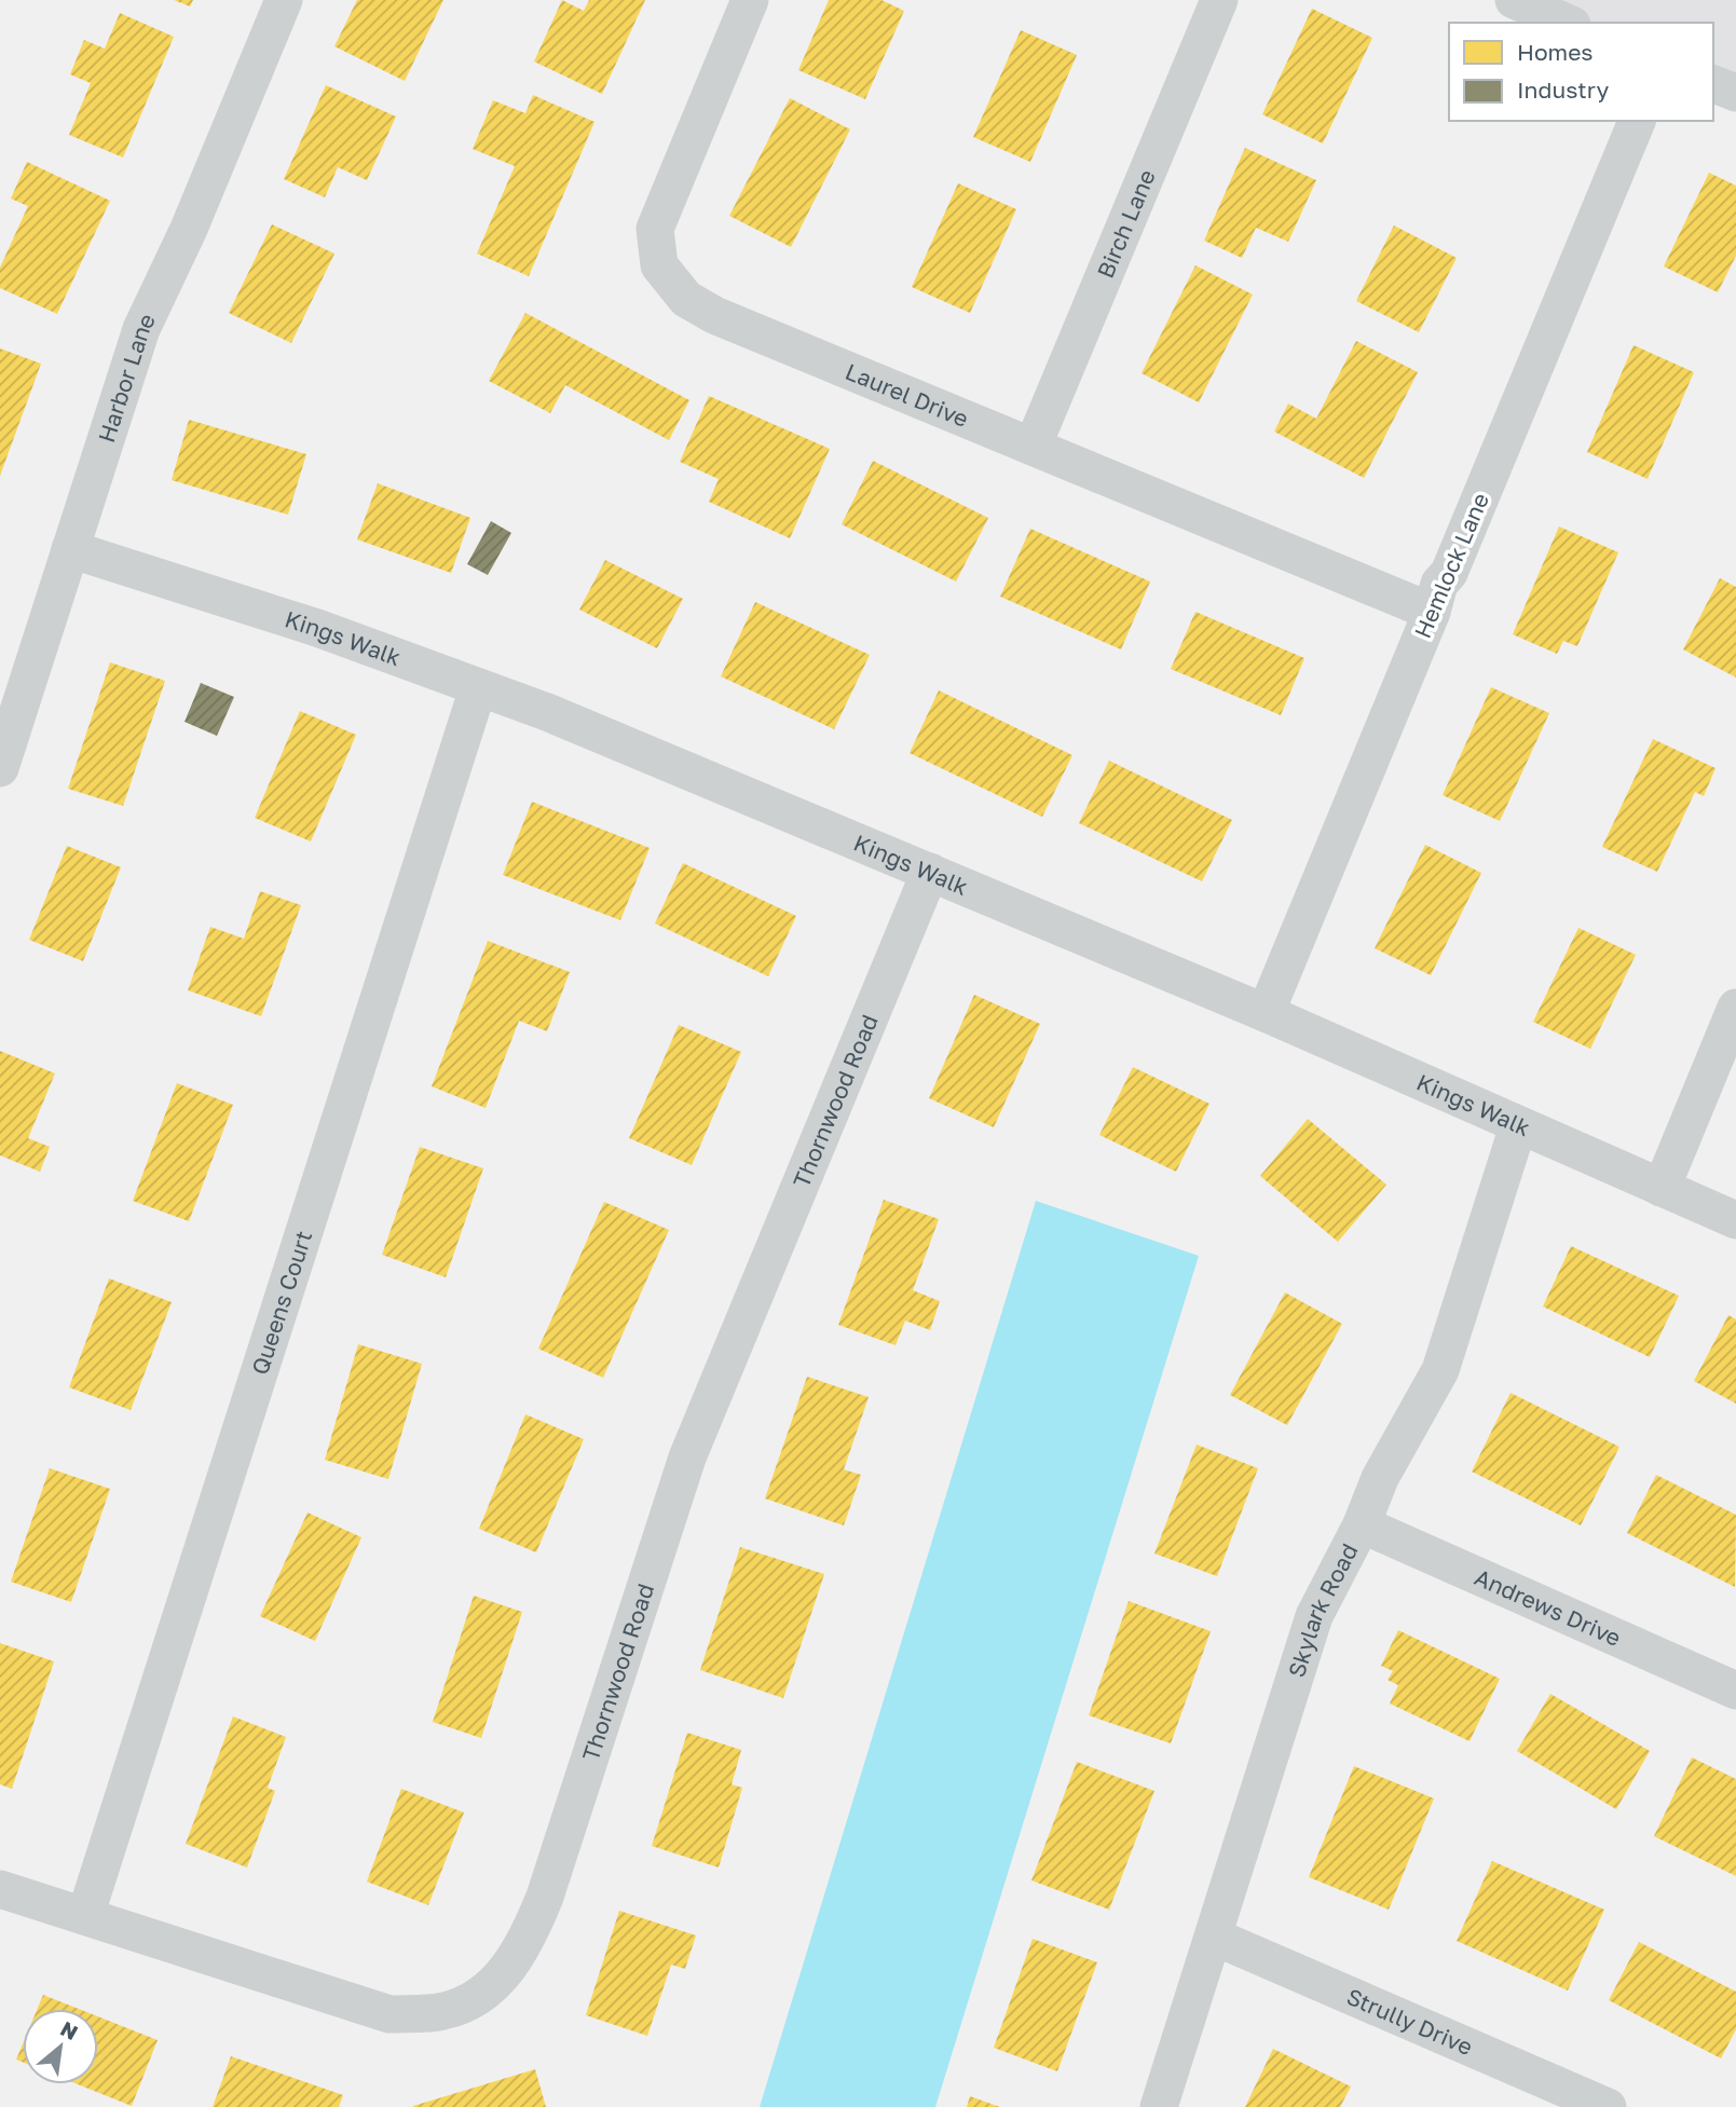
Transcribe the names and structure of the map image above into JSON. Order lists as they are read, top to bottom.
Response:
{
  "streets": {
    "street": [
      "Birch Lane",
      "Harbor Lane",
      "Laurel Drive",
      "Hemlock Lane",
      "Kings Walk",
      "Thornwood Road",
      "Queens Court",
      "Andrews Drive",
      "Skylark Road",
      "Strully Drive"
    ]
  },
  "crossings": [
    ["Birch Lane", "Laurel Drive"],
    ["Harbor Lane", "Kings Walk"],
    ["Laurel Drive", "Hemlock Lane"],
    ["Hemlock Lane", "Kings Walk"],
    ["Kings Walk", "Thornwood Road"],
    ["Kings Walk", "Queens Court"],
    ["Kings Walk", "Skylark Road"],
    ["Thornwood Road", "Queens Court"],
    ["Andrews Drive", "Skylark Road"],
    ["Skylark Road", "Strully Drive"]
  ],
  "legend": ["Homes", "Industry"],
  "north": "top right"
}
